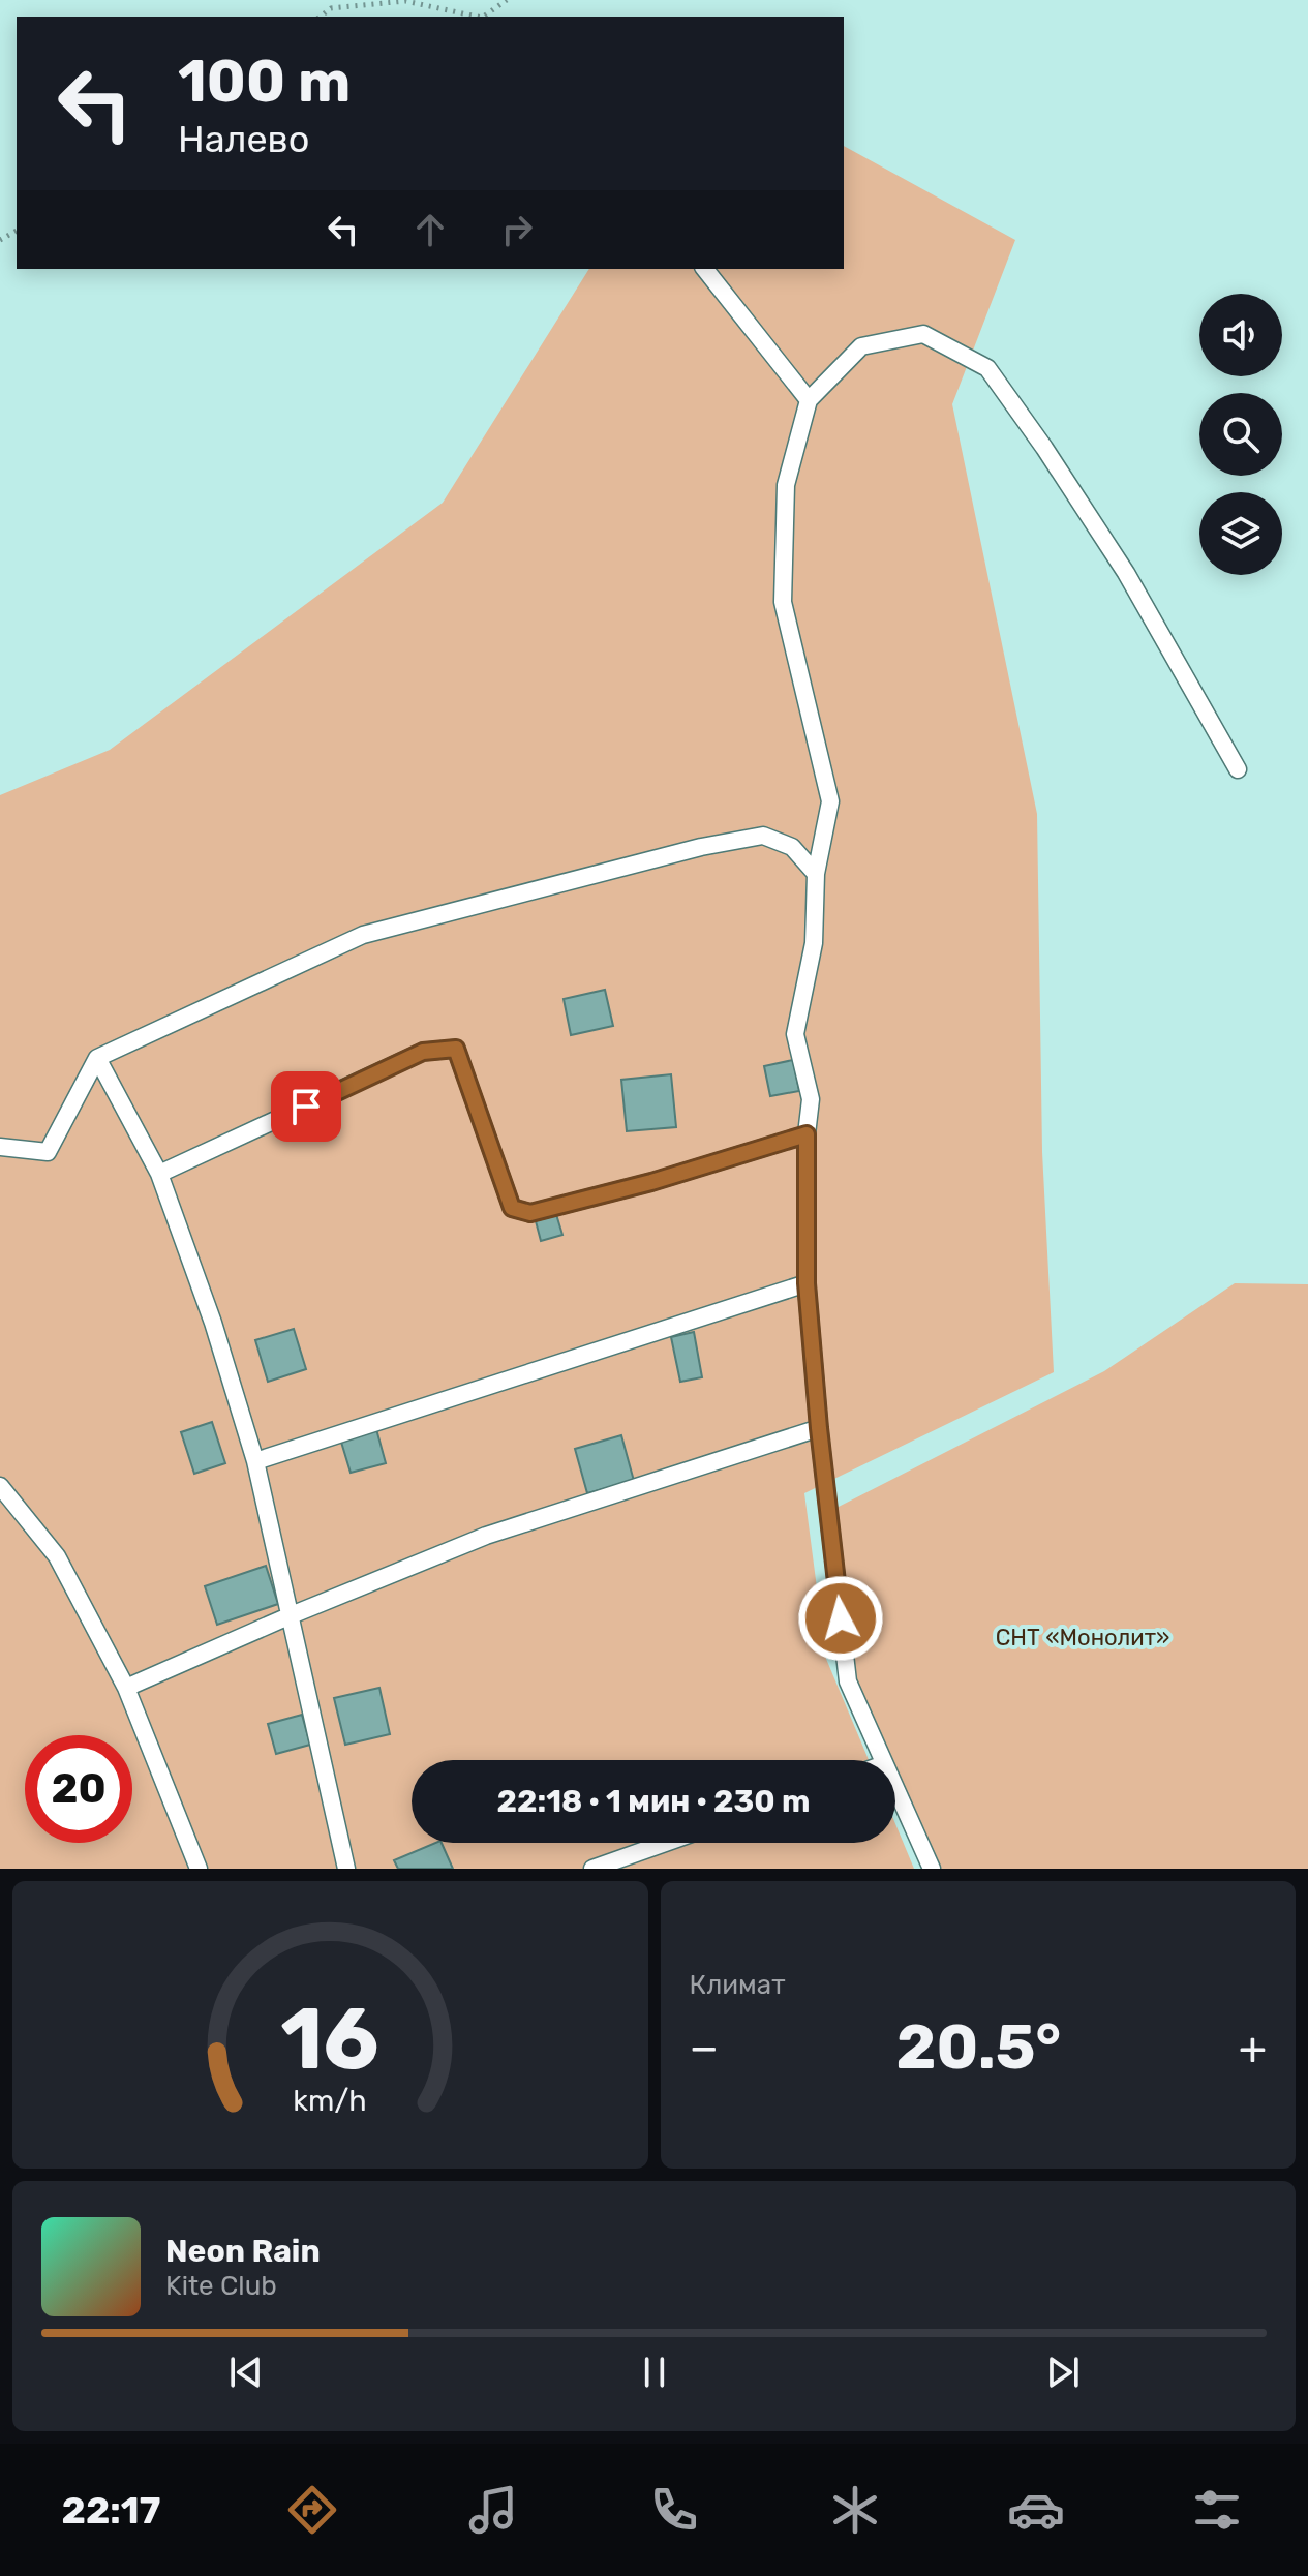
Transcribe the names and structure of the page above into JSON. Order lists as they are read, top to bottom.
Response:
{
  "parks": ["СНТ «Монолит»"],
  "page": {
    "turn": ["100 m", "Налево"],
    "limit": "20",
    "trip": "22:18 · 1 мин · 230 m",
    "tile": "Климат",
    "heat": ["−", "20.5°", "+"],
    "song": ["Neon Rain", "Kite Club"],
    "tabs": "22:17",
    "gauge": ["16", "km/h"]
  }
}
